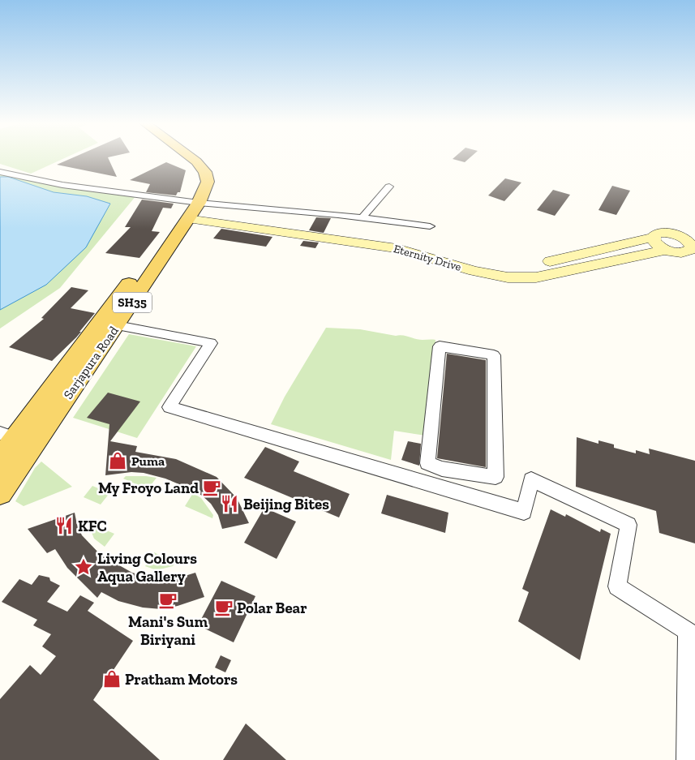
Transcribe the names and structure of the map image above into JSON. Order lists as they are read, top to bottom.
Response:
{
  "streets": {
    "main road": ["SH35", "Sarjapura Road"],
    "street": ["Eternity Drive"]
  },
  "crossings": [
    ["Eternity Drive", "Sarjapura Road"]
  ],
  "places": {
    "shop": ["Puma", "Pratham Motors"],
    "cafe": ["My Froyo Land", "Mani's Sum Biriyani", "Polar Bear"],
    "restaurant": ["Beijing Bites", "KFC"],
    "place": ["Living Colours Aqua Gallery"]
  }
}
